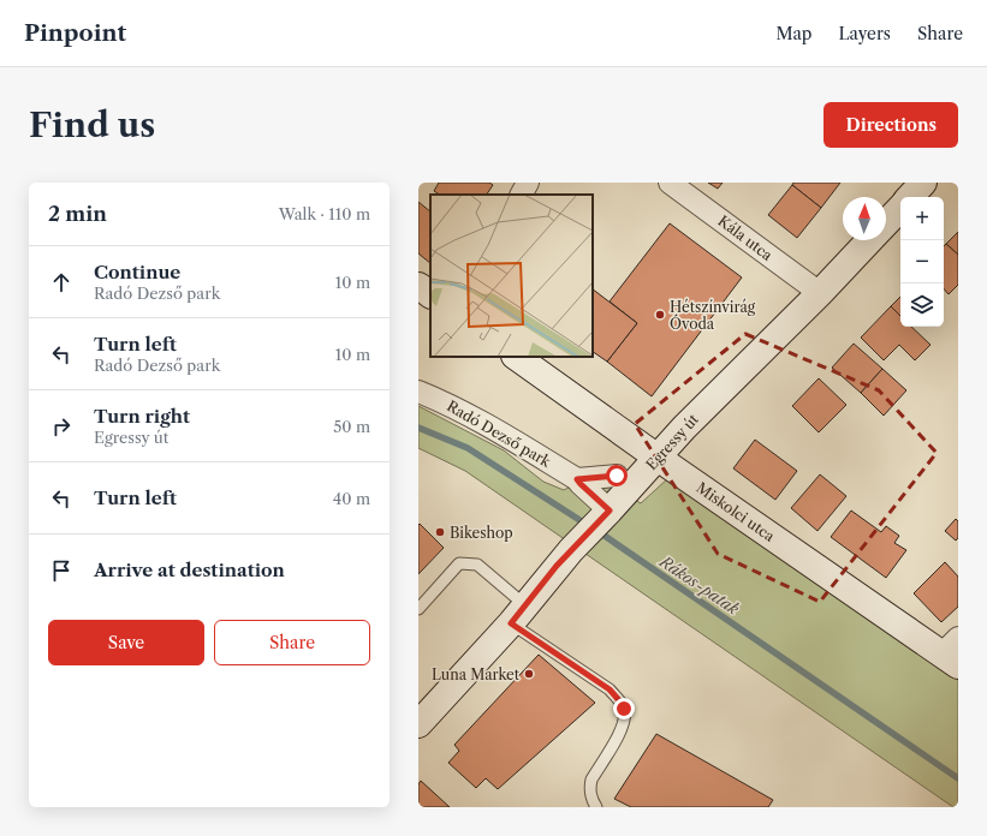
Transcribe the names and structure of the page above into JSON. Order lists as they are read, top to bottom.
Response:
{
  "streets": {
    "street": [
      "Kála utca",
      "Radó Dezső park",
      "Egressy út",
      "Miskolci utca"
    ]
  },
  "crossings": [
    ["Kála utca", "Egressy út"],
    ["Radó Dezső park", "Egressy út"],
    ["Egressy út", "Miskolci utca"]
  ],
  "water": ["Rákos-patak"],
  "places": ["Hétszínvirág Óvoda", "Bikeshop", "Luna Market"],
  "north": "top",
  "page": {
    "header": "Pinpoint",
    "nav": ["Map", "Layers", "Share"],
    "buttons": [
      "Directions",
      ["Save", "Share"]
    ],
    "title": "Find us",
    "heading": ["2 min", "Walk · 110 m"],
    "map_buttons": ["+", "−"],
    "list": [
      ["Continue", "Radó Dezső park", "10 m"],
      ["Turn left", "Radó Dezső park", "10 m"],
      ["Turn right", "Egressy út", "50 m"],
      ["Turn left", "40 m"],
      "Arrive at destination"
    ]
  }
}
